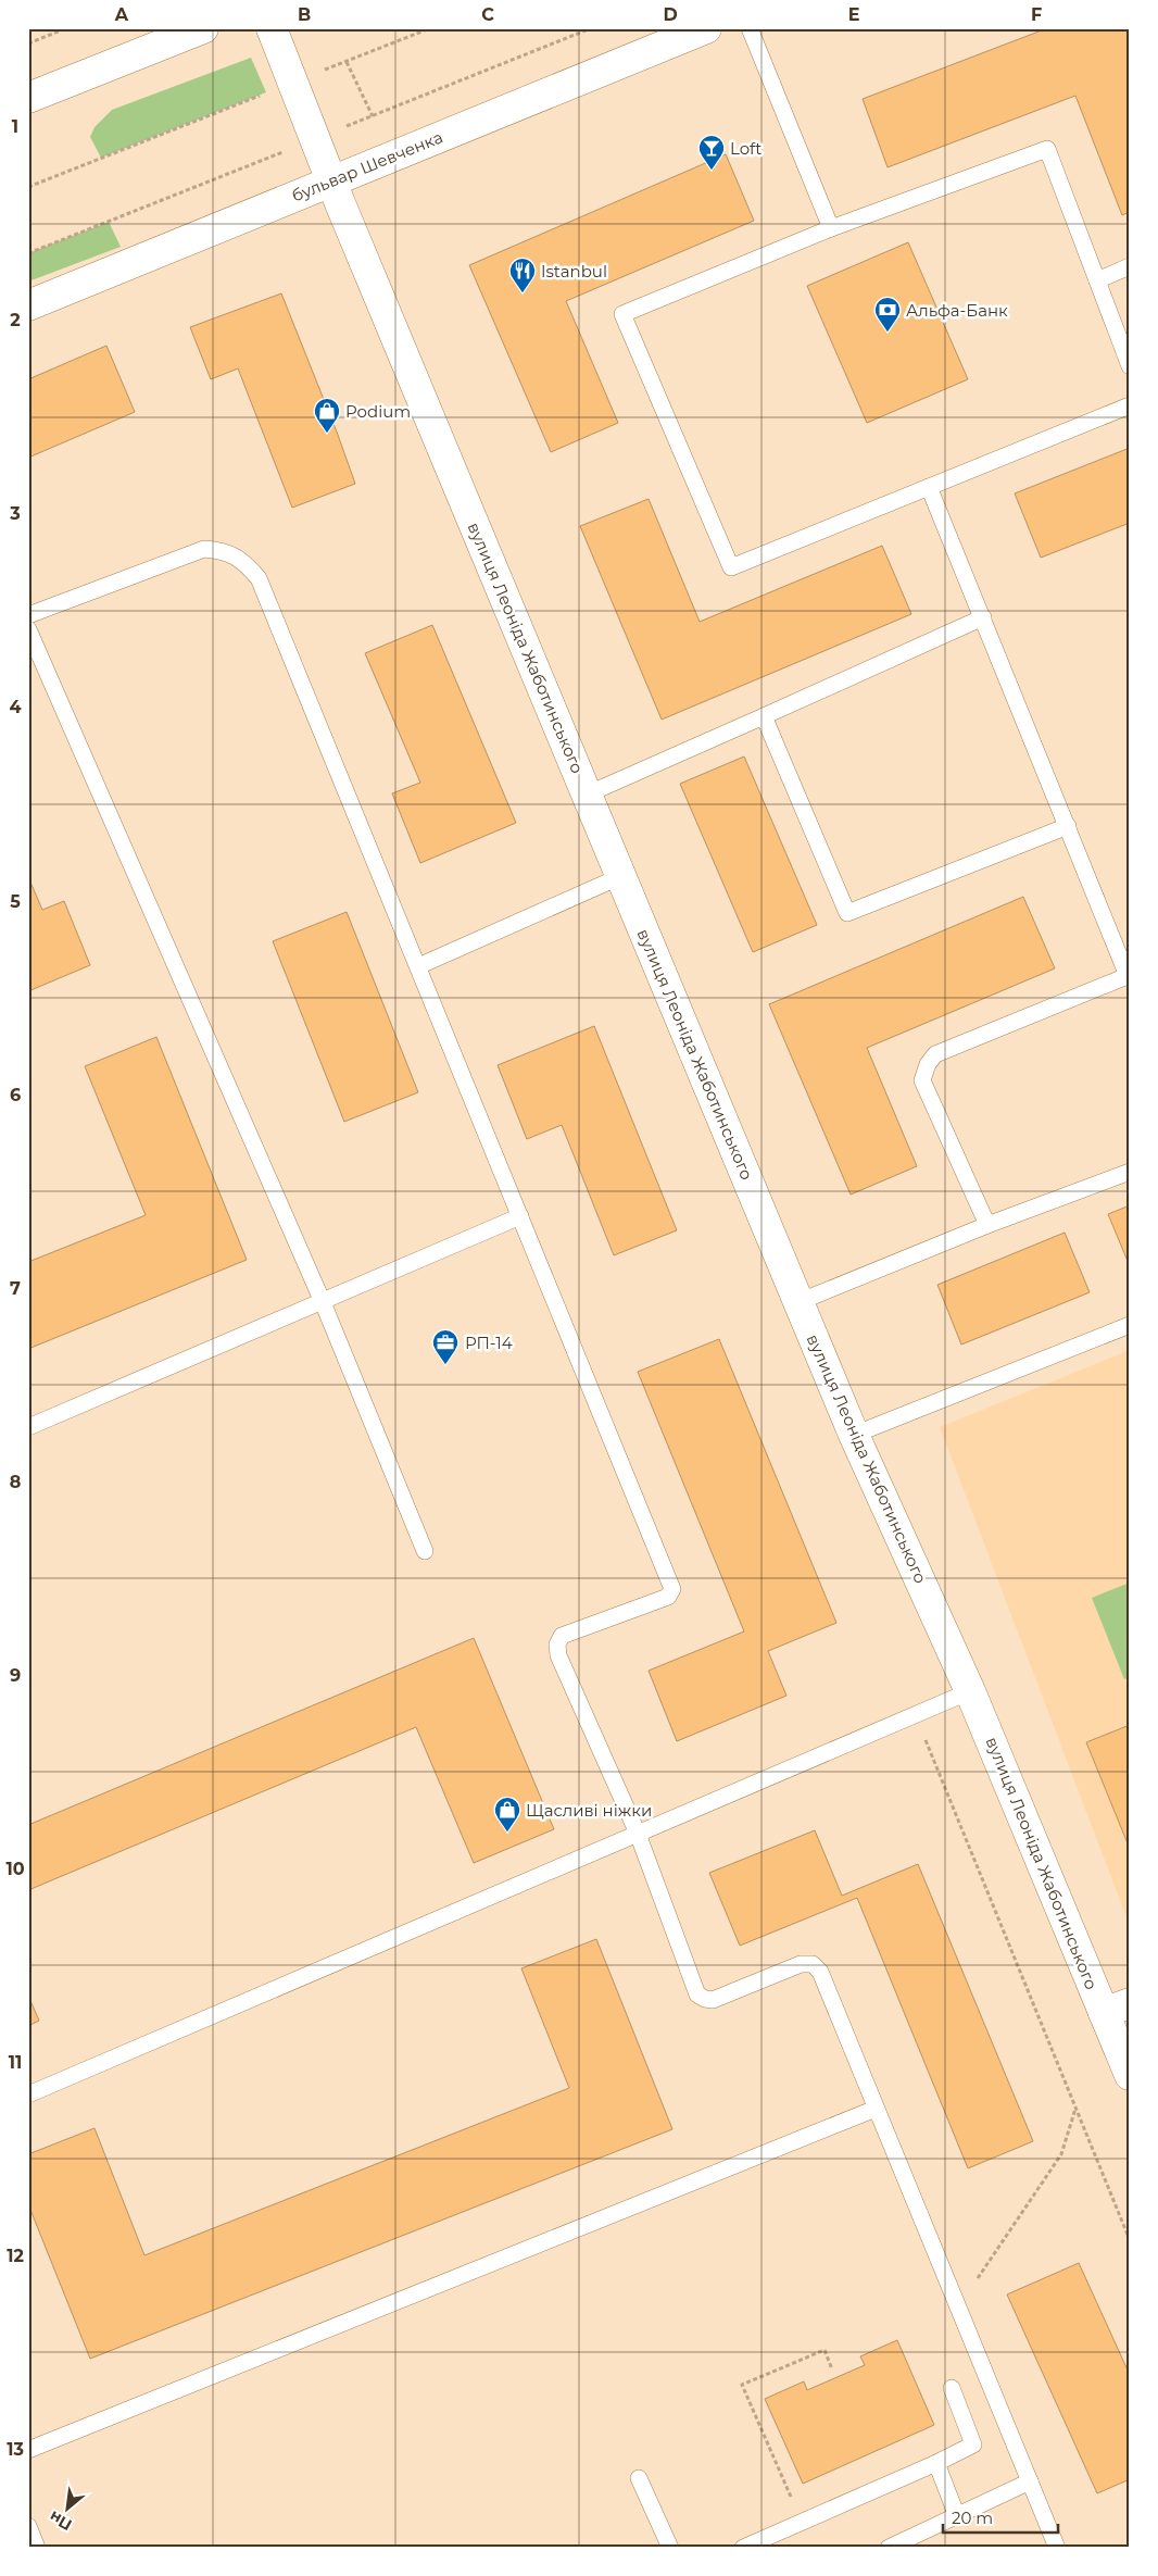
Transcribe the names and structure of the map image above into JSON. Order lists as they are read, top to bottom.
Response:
{
  "streets": {
    "street": ["бульвар Шевченка", "вулиця Леоніда Жаботинського"]
  },
  "crossings": [
    ["бульвар Шевченка", "вулиця Леоніда Жаботинського"]
  ],
  "places": {
    "bar": ["Loft"],
    "restaurant": ["Istanbul"],
    "bank": ["Альфа-Банк"],
    "shop": ["Podium", "Щасливі ніжки"],
    "office": ["РП-14"]
  },
  "scale_bar": "20 m",
  "north": "bottom left",
  "grid": {
    "columns": [
      "A",
      "B",
      "C",
      "D",
      "E",
      "F"
    ],
    "rows": [
      "1",
      "2",
      "3",
      "4",
      "5",
      "6",
      "7",
      "8",
      "9",
      "10",
      "11",
      "12",
      "13"
    ]
  }
}
